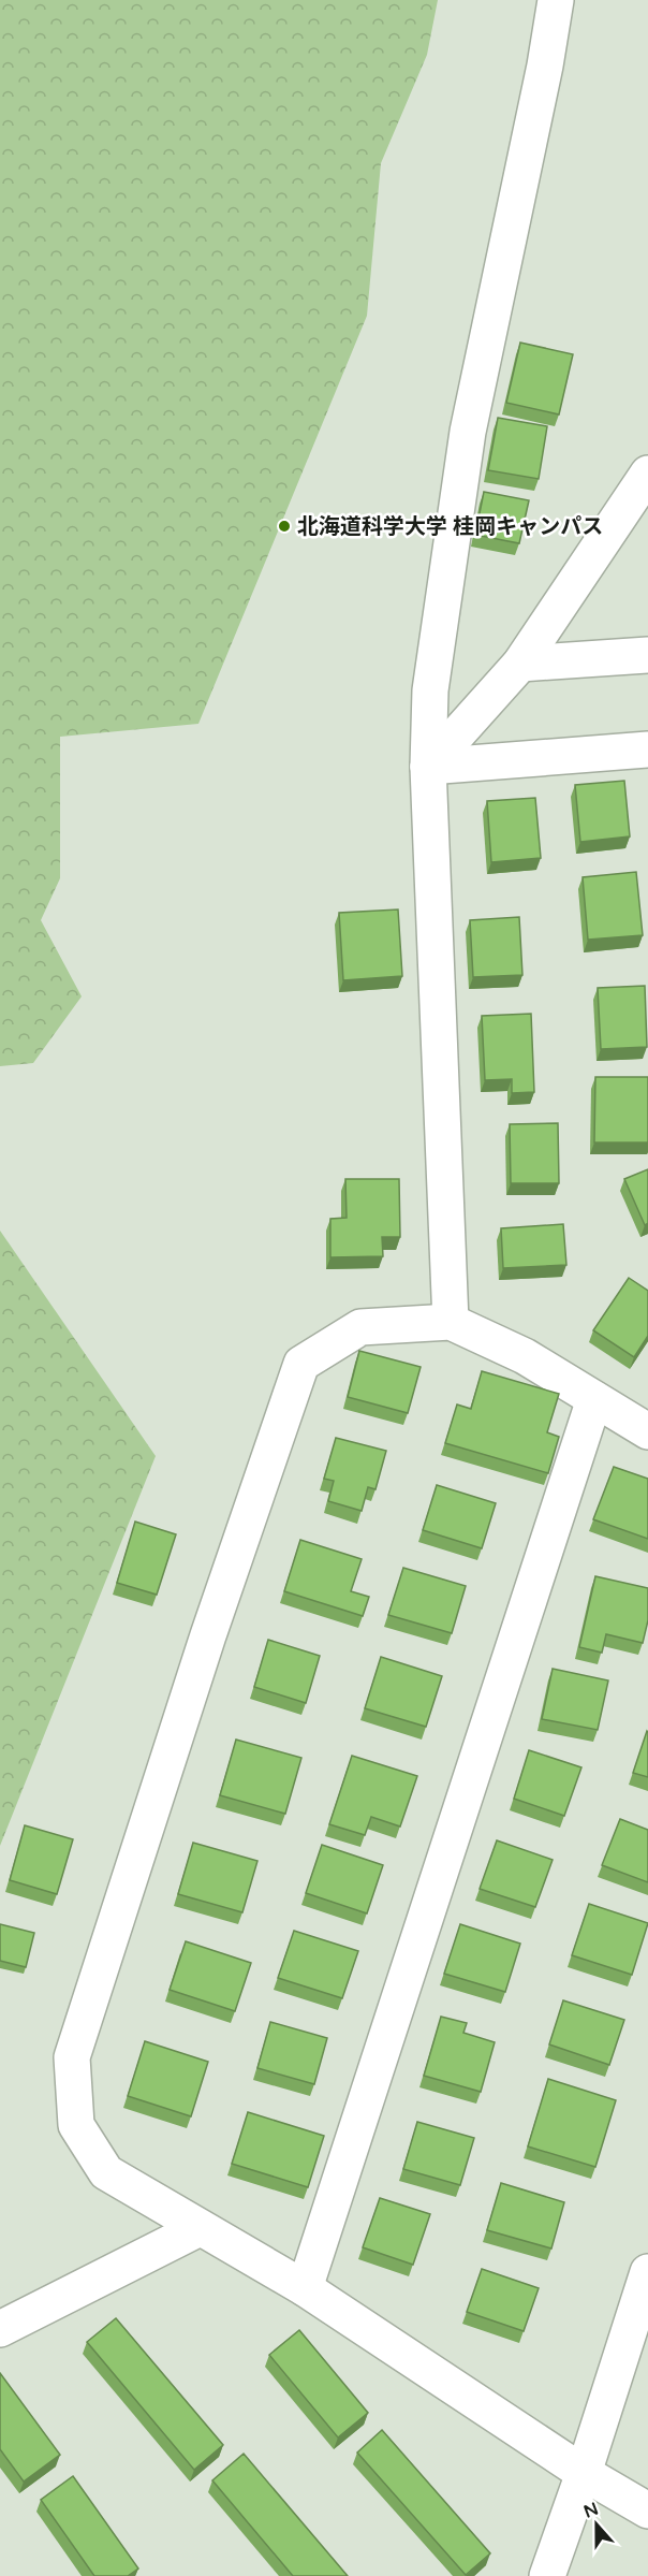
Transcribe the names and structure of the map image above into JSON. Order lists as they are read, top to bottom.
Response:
{
  "places": ["北海道科学大学 桂岡キャンパス"],
  "north": "top"
}
